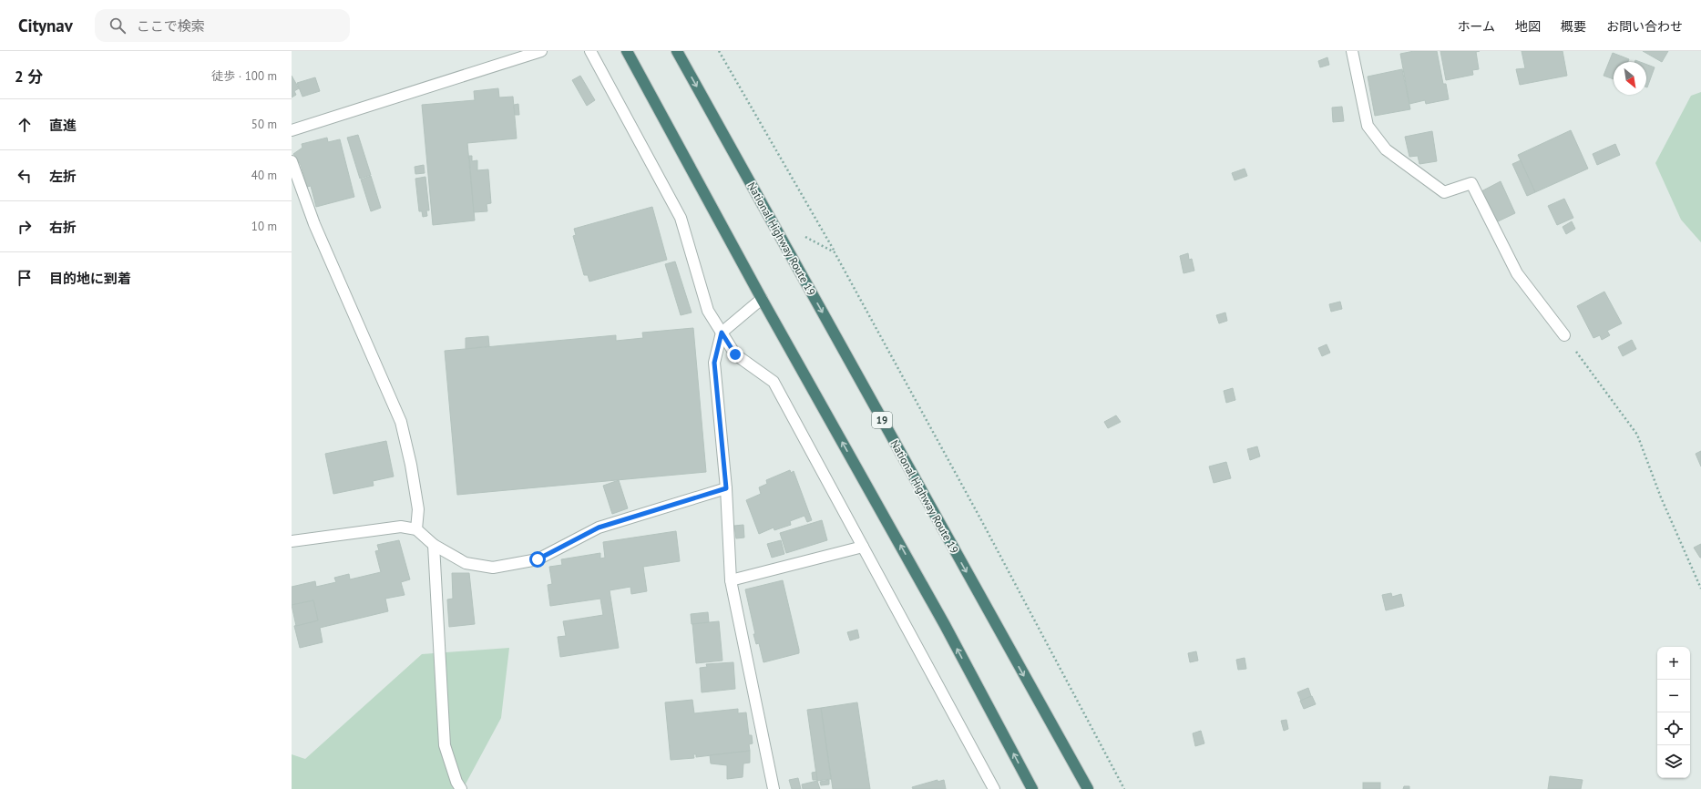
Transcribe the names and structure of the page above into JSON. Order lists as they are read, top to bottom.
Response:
{
  "streets": {
    "highway": ["National Highway Route 19", "19"]
  },
  "north": "bottom right",
  "page": {
    "header": "Citynav",
    "search": "ここで検索",
    "nav": [
      "ホーム",
      "地図",
      "概要",
      "お問い合わせ"
    ],
    "heading": ["2 分", "徒歩 · 100 m"],
    "list": [
      ["直進", "50 m"],
      ["左折", "40 m"],
      ["右折", "10 m"],
      "目的地に到着"
    ],
    "map_buttons": ["+", "−"]
  }
}
